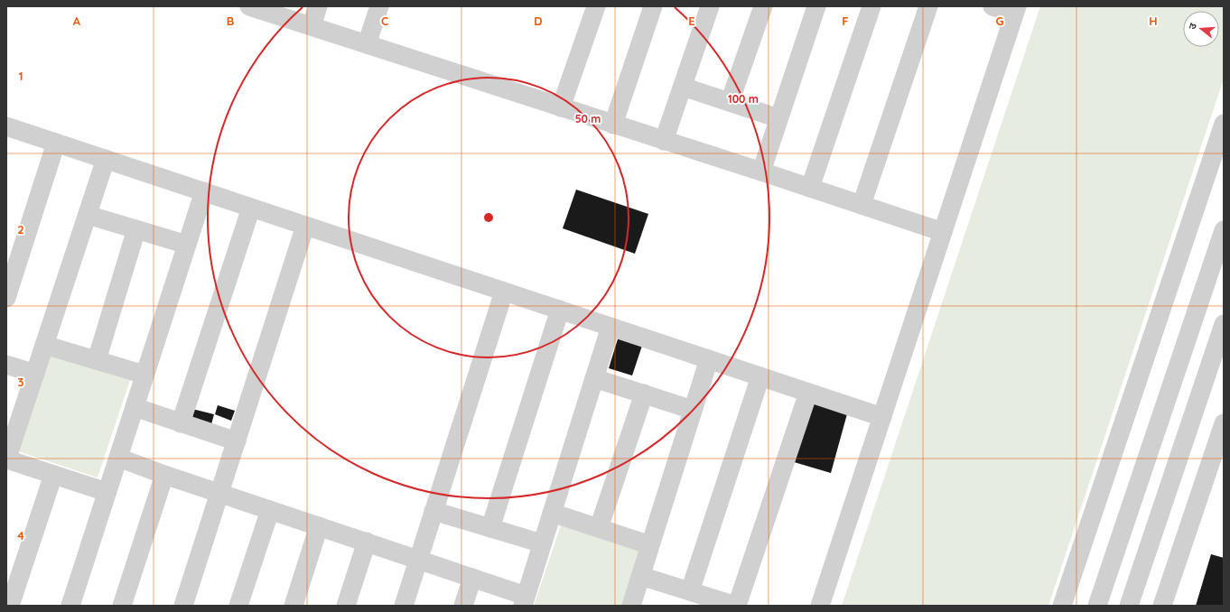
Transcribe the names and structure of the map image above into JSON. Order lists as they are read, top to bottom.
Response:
{
  "north": "left",
  "grid": {
    "columns": [
      "A",
      "B",
      "C",
      "D",
      "E",
      "F",
      "G",
      "H"
    ],
    "rows": [
      "1",
      "2",
      "3",
      "4"
    ]
  },
  "rings": ["100 m", "50 m"]
}
